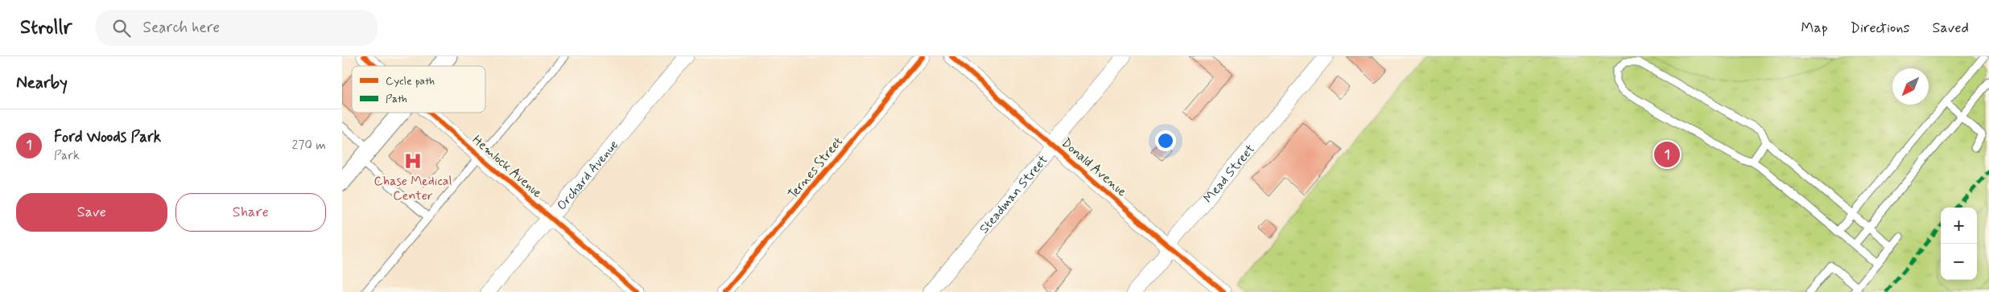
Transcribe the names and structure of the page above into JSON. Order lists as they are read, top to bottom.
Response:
{
  "streets": {
    "street": [
      "Hemlock Avenue",
      "Donald Avenue",
      "Ternes Street",
      "Mead Street",
      "Orchard Avenue",
      "Steadman Street"
    ]
  },
  "crossings": [
    ["Hemlock Avenue", "Orchard Avenue"],
    ["Donald Avenue", "Mead Street"],
    ["Donald Avenue", "Steadman Street"]
  ],
  "places": {
    "hospital": ["Chase Medical Center"]
  },
  "legend": ["Cycle path", "Path"],
  "north": "bottom left",
  "page": {
    "header": "Strollr",
    "search": "Search here",
    "nav": ["Map", "Directions", "Saved"],
    "heading": "Nearby",
    "list": [
      {
        "mark": "1",
        "name": "Ford Woods Park",
        "note": "Park",
        "value": "270 m"
      }
    ],
    "pins": "1",
    "buttons": ["Save", "Share"],
    "map_buttons": ["+", "−"]
  }
}
